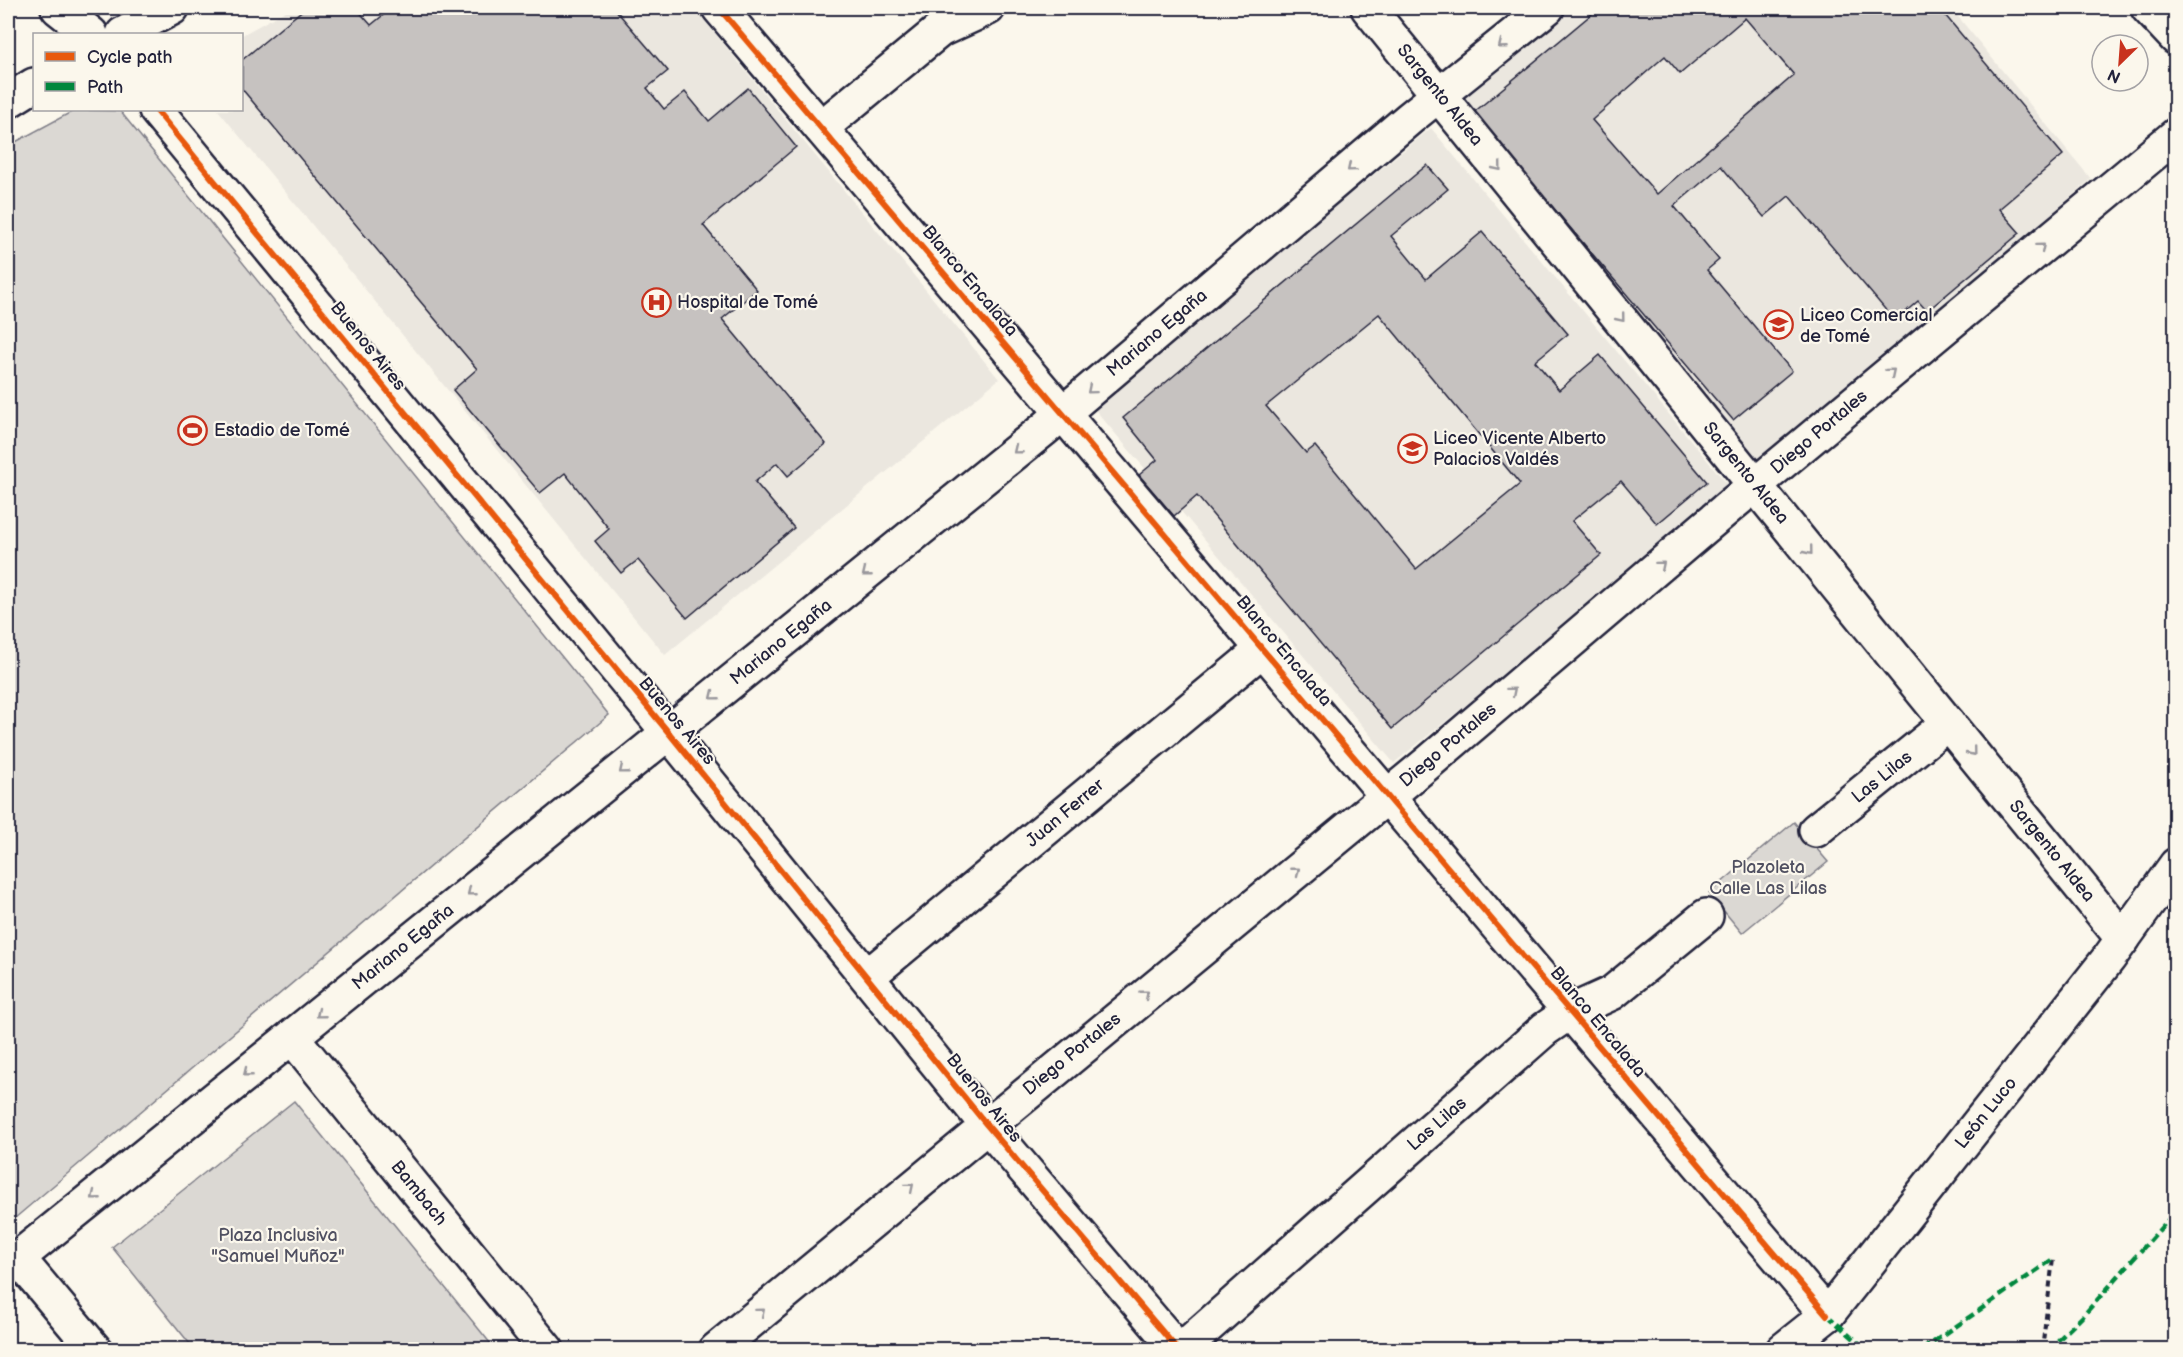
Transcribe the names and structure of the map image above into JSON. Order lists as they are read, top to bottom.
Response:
{
  "streets": {
    "street": [
      "Sargento Aldea",
      "Blanco Encalada",
      "Mariano Egaña",
      "Buenos Aires",
      "Diego Portales",
      "Las Lilas",
      "Juan Ferrer",
      "León Luco",
      "Bambach"
    ]
  },
  "crossings": [
    ["Sargento Aldea", "Mariano Egaña"],
    ["Sargento Aldea", "Diego Portales"],
    ["Sargento Aldea", "Las Lilas"],
    ["Sargento Aldea", "León Luco"],
    ["Blanco Encalada", "Mariano Egaña"],
    ["Blanco Encalada", "Diego Portales"],
    ["Blanco Encalada", "Las Lilas"],
    ["Blanco Encalada", "Juan Ferrer"],
    ["Blanco Encalada", "León Luco"],
    ["Mariano Egaña", "Buenos Aires"],
    ["Mariano Egaña", "Bambach"],
    ["Buenos Aires", "Diego Portales"],
    ["Buenos Aires", "Las Lilas"],
    ["Buenos Aires", "Juan Ferrer"]
  ],
  "one_way": ["Sargento Aldea", "Mariano Egaña", "Diego Portales"],
  "parks": ["Plazoleta Calle Las Lilas", "Plaza Inclusiva \"Samuel Muñoz\""],
  "places": {
    "hospital": ["Hospital de Tomé"],
    "school or university": ["Liceo Comercial de Tomé", "Liceo Vicente Alberto Palacios Valdés"],
    "sports": ["Estadio de Tomé"]
  },
  "legend": ["Cycle path", "Path"],
  "north": "bottom left"
}
